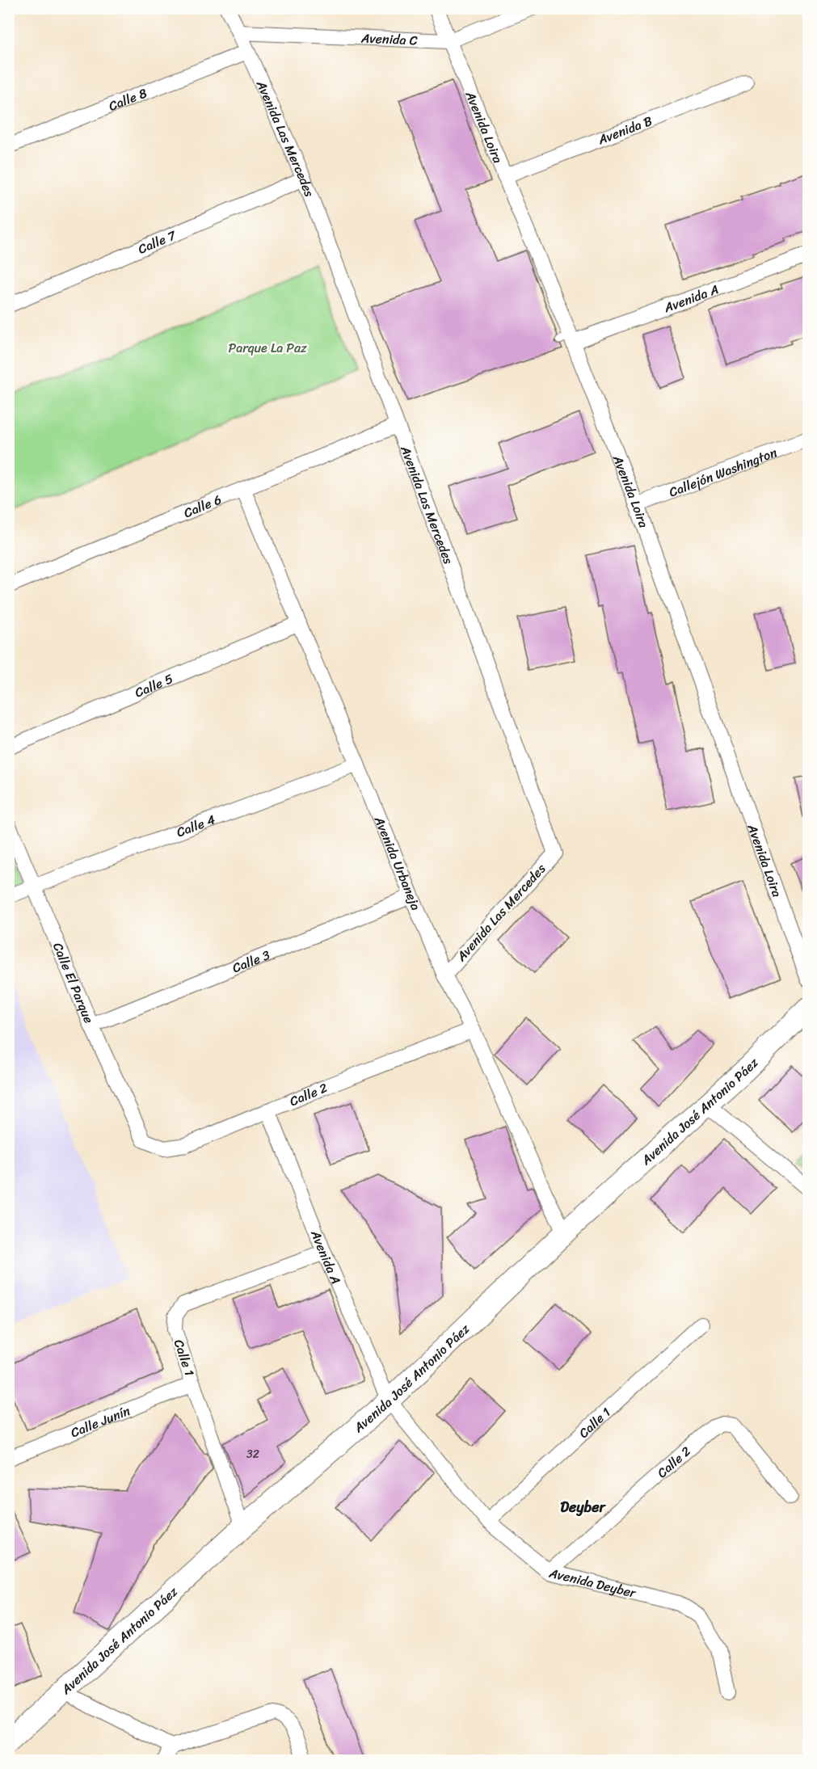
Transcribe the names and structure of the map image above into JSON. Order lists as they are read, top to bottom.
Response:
{
  "streets": {
    "main road": ["Avenida José Antonio Páez"],
    "street": [
      "Avenida C",
      "Calle 8",
      "Avenida Loira",
      "Avenida B",
      "Avenida Las Mercedes",
      "Calle 7",
      "Avenida A",
      "Callejón Washington",
      "Calle 6",
      "Calle 5",
      "Calle 4",
      "Avenida Urbaneja",
      "Calle 3",
      "Calle El Parque",
      "Calle 2",
      "Calle 1",
      "Calle Junín",
      "Avenida Deyber"
    ]
  },
  "crossings": [
    ["Avenida C", "Avenida Loira"],
    ["Avenida C", "Avenida Las Mercedes"],
    ["Calle 8", "Avenida Las Mercedes"],
    ["Avenida Loira", "Avenida B"],
    ["Avenida Loira", "Avenida A"],
    ["Avenida Loira", "Callejón Washington"],
    ["Avenida Las Mercedes", "Calle 7"],
    ["Avenida Las Mercedes", "Calle 6"],
    ["Avenida Las Mercedes", "Avenida Urbaneja"],
    ["Avenida A", "Calle 2"],
    ["Avenida A", "Avenida José Antonio Páez"],
    ["Avenida A", "Calle 1"],
    ["Avenida A", "Avenida Deyber"],
    ["Calle 6", "Avenida Urbaneja"],
    ["Calle 5", "Avenida Urbaneja"],
    ["Calle 4", "Avenida Urbaneja"],
    ["Calle 4", "Calle El Parque"],
    ["Avenida Urbaneja", "Calle 3"],
    ["Avenida Urbaneja", "Calle 2"],
    ["Avenida Urbaneja", "Avenida José Antonio Páez"],
    ["Calle 3", "Calle El Parque"],
    ["Calle El Parque", "Calle 2"],
    ["Calle 2", "Avenida Deyber"],
    ["Avenida José Antonio Páez", "Calle 1"],
    ["Avenida José Antonio Páez", "Avenida Deyber"],
    ["Calle 1", "Calle Junín"],
    ["Calle 1", "Avenida Deyber"]
  ],
  "districts": ["Deyber"],
  "parks": ["Parque La Paz"],
  "house_numbers": ["32"]
}
